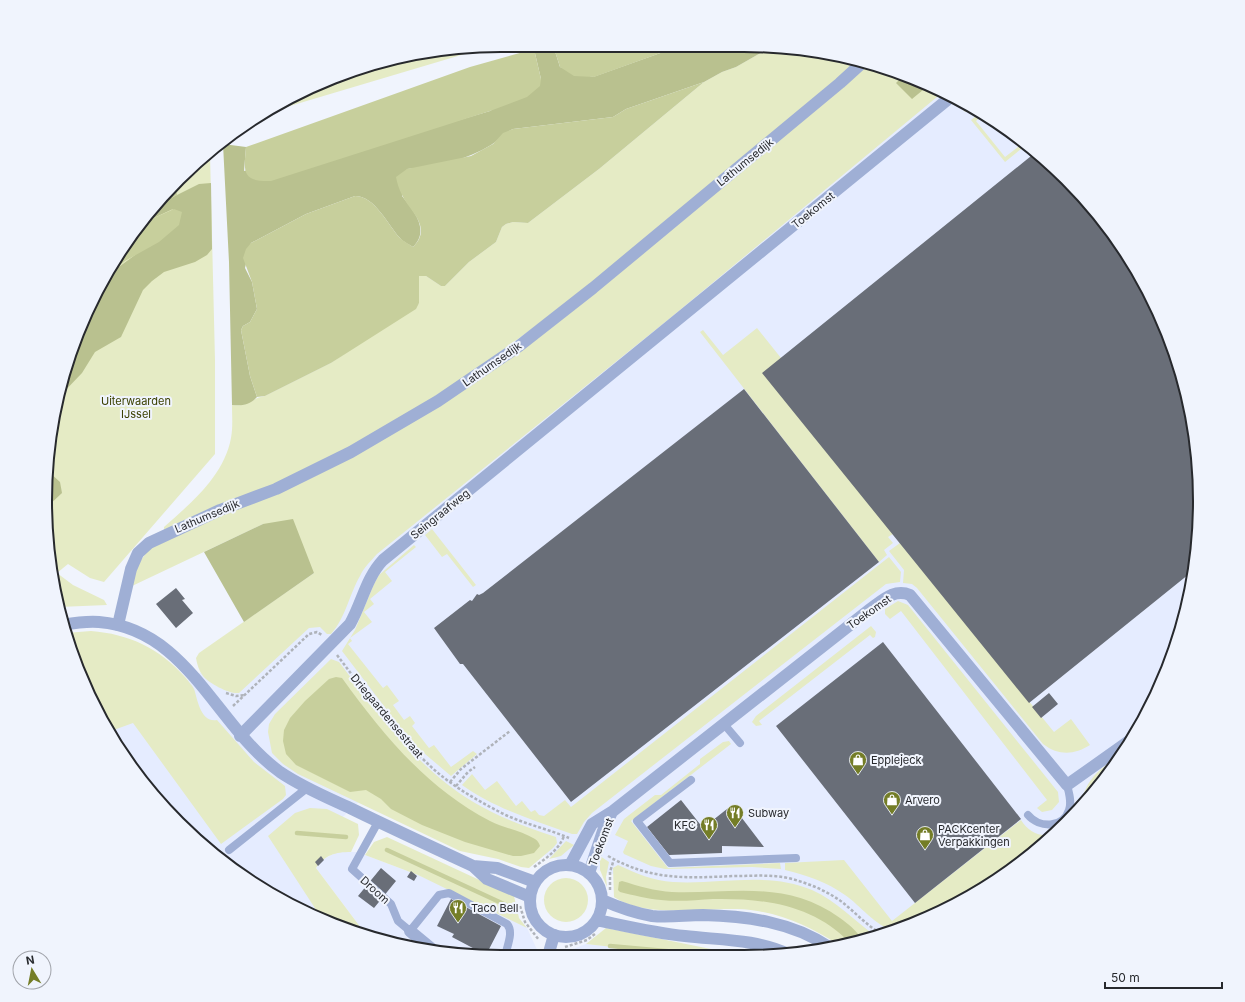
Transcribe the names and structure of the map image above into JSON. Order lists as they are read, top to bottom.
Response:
{
  "streets": {
    "street": [
      "Lathumsedijk",
      "Toekomst",
      "Seingraafweg",
      "Droom"
    ],
    "path": ["Driegaardensestraat"]
  },
  "crossings": [
    ["Toekomst", "Seingraafweg"],
    ["Toekomst", "Driegaardensestraat"],
    ["Seingraafweg", "Driegaardensestraat"]
  ],
  "parks": ["Uiterwaarden IJssel"],
  "places": {
    "shop": ["Epplejeck", "Arvero", "PACKcenter Verpakkingen"],
    "restaurant": ["Subway", "KFC", "Taco Bell"]
  },
  "scale_bar": "50 m",
  "north": "top"
}
